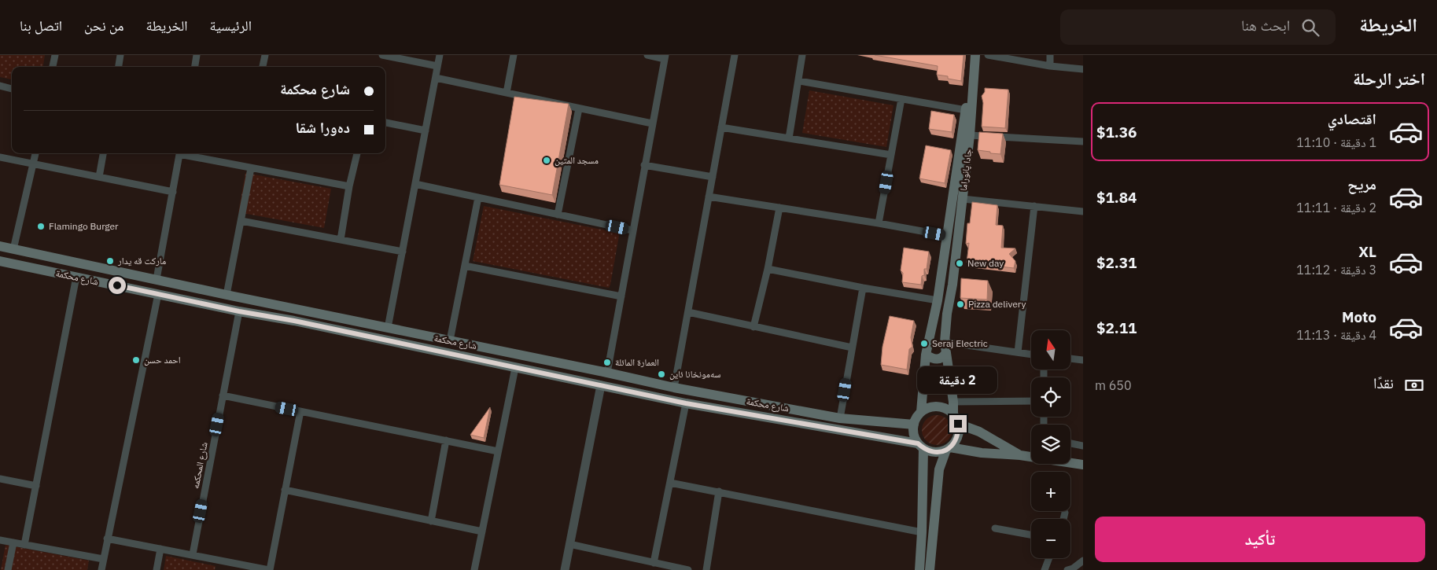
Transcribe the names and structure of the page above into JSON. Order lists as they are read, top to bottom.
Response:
{
  "streets": {
    "main road": ["جادا پانوراما", "شارع محكمة"],
    "street": ["شارع المحكمه"]
  },
  "crossings": [
    ["جادا پانوراما", "شارع محكمة"],
    ["شارع محكمة", "شارع المحكمه"]
  ],
  "places": [
    "مسجد المتين",
    "Flamingo Burger",
    "ماركت قه يدار",
    "New day",
    "Pizza delivery",
    "Seraj Electric",
    "احمد حسن",
    "العمارة المائلة",
    "سەمونخانا ئاین"
  ],
  "north": "top",
  "page": {
    "header": "الخريطة",
    "search": "ابحث هنا",
    "nav": [
      "الرئيسية",
      "الخريطة",
      "من نحن",
      "اتصل بنا"
    ],
    "heading": "اختر الرحلة",
    "banner": ["شارع محكمة", "ده‌ورا شقا"],
    "list": [
      {
        "name": "اقتصادي",
        "note": "1 دقيقة · 11:10",
        "value": "$1.36"
      },
      {
        "name": "مريح",
        "note": "2 دقيقة · 11:11",
        "value": "$1.84"
      },
      {
        "name": "XL",
        "note": "3 دقيقة · 11:12",
        "value": "$2.31"
      },
      {
        "name": "Moto",
        "note": "4 دقيقة · 11:13",
        "value": "$2.11"
      }
    ],
    "map_buttons": ["+", "−"],
    "pay": ["نقدًا", "650 m"],
    "bubble": "2 دقيقة",
    "buttons": "تأكيد"
  }
}
